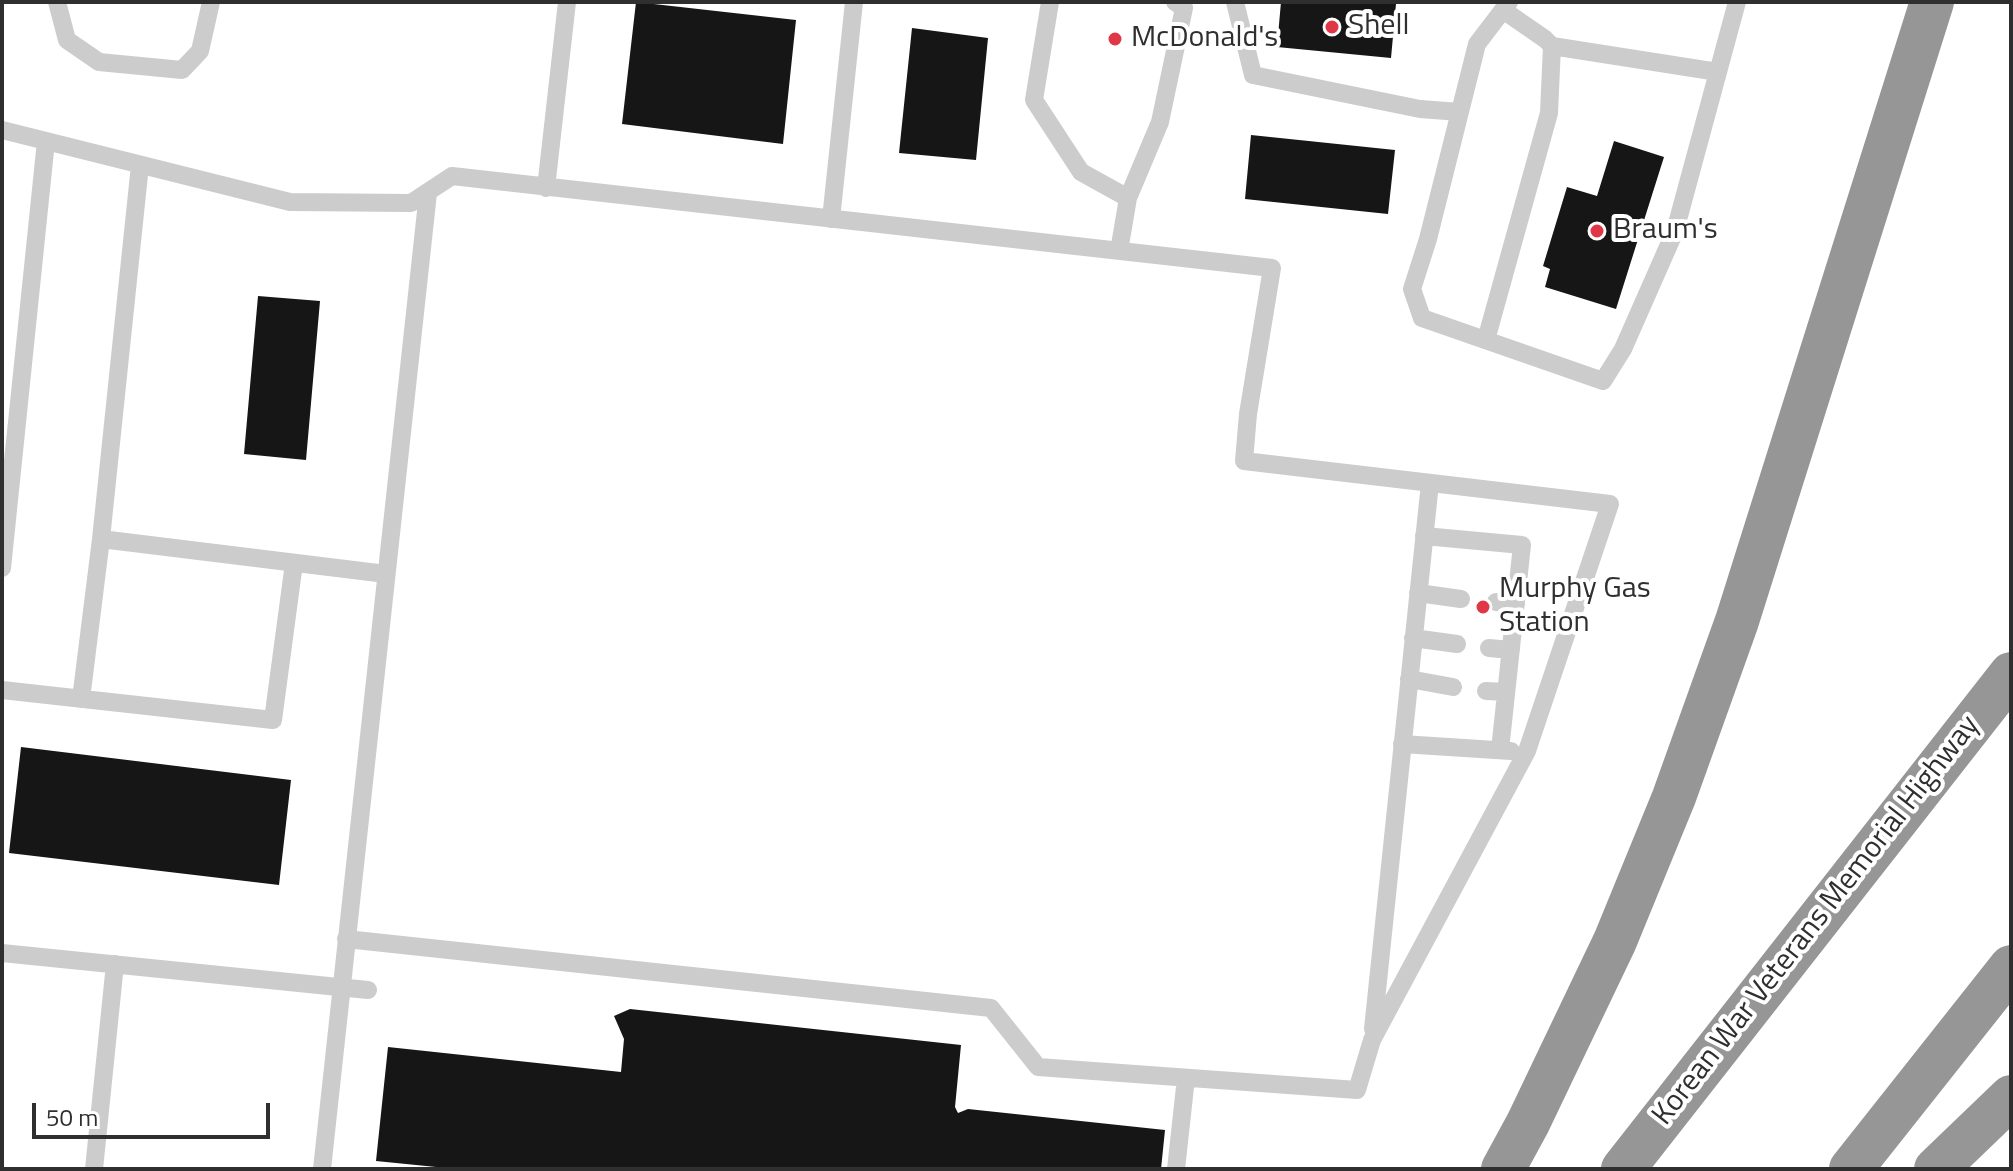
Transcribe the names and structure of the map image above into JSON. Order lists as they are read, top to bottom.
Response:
{
  "streets": {
    "highway": ["Korean War Veterans Memorial Highway"]
  },
  "places": [
    "Shell",
    "McDonald's",
    "Braum's",
    "Murphy Gas Station"
  ],
  "scale_bar": "50 m"
}
